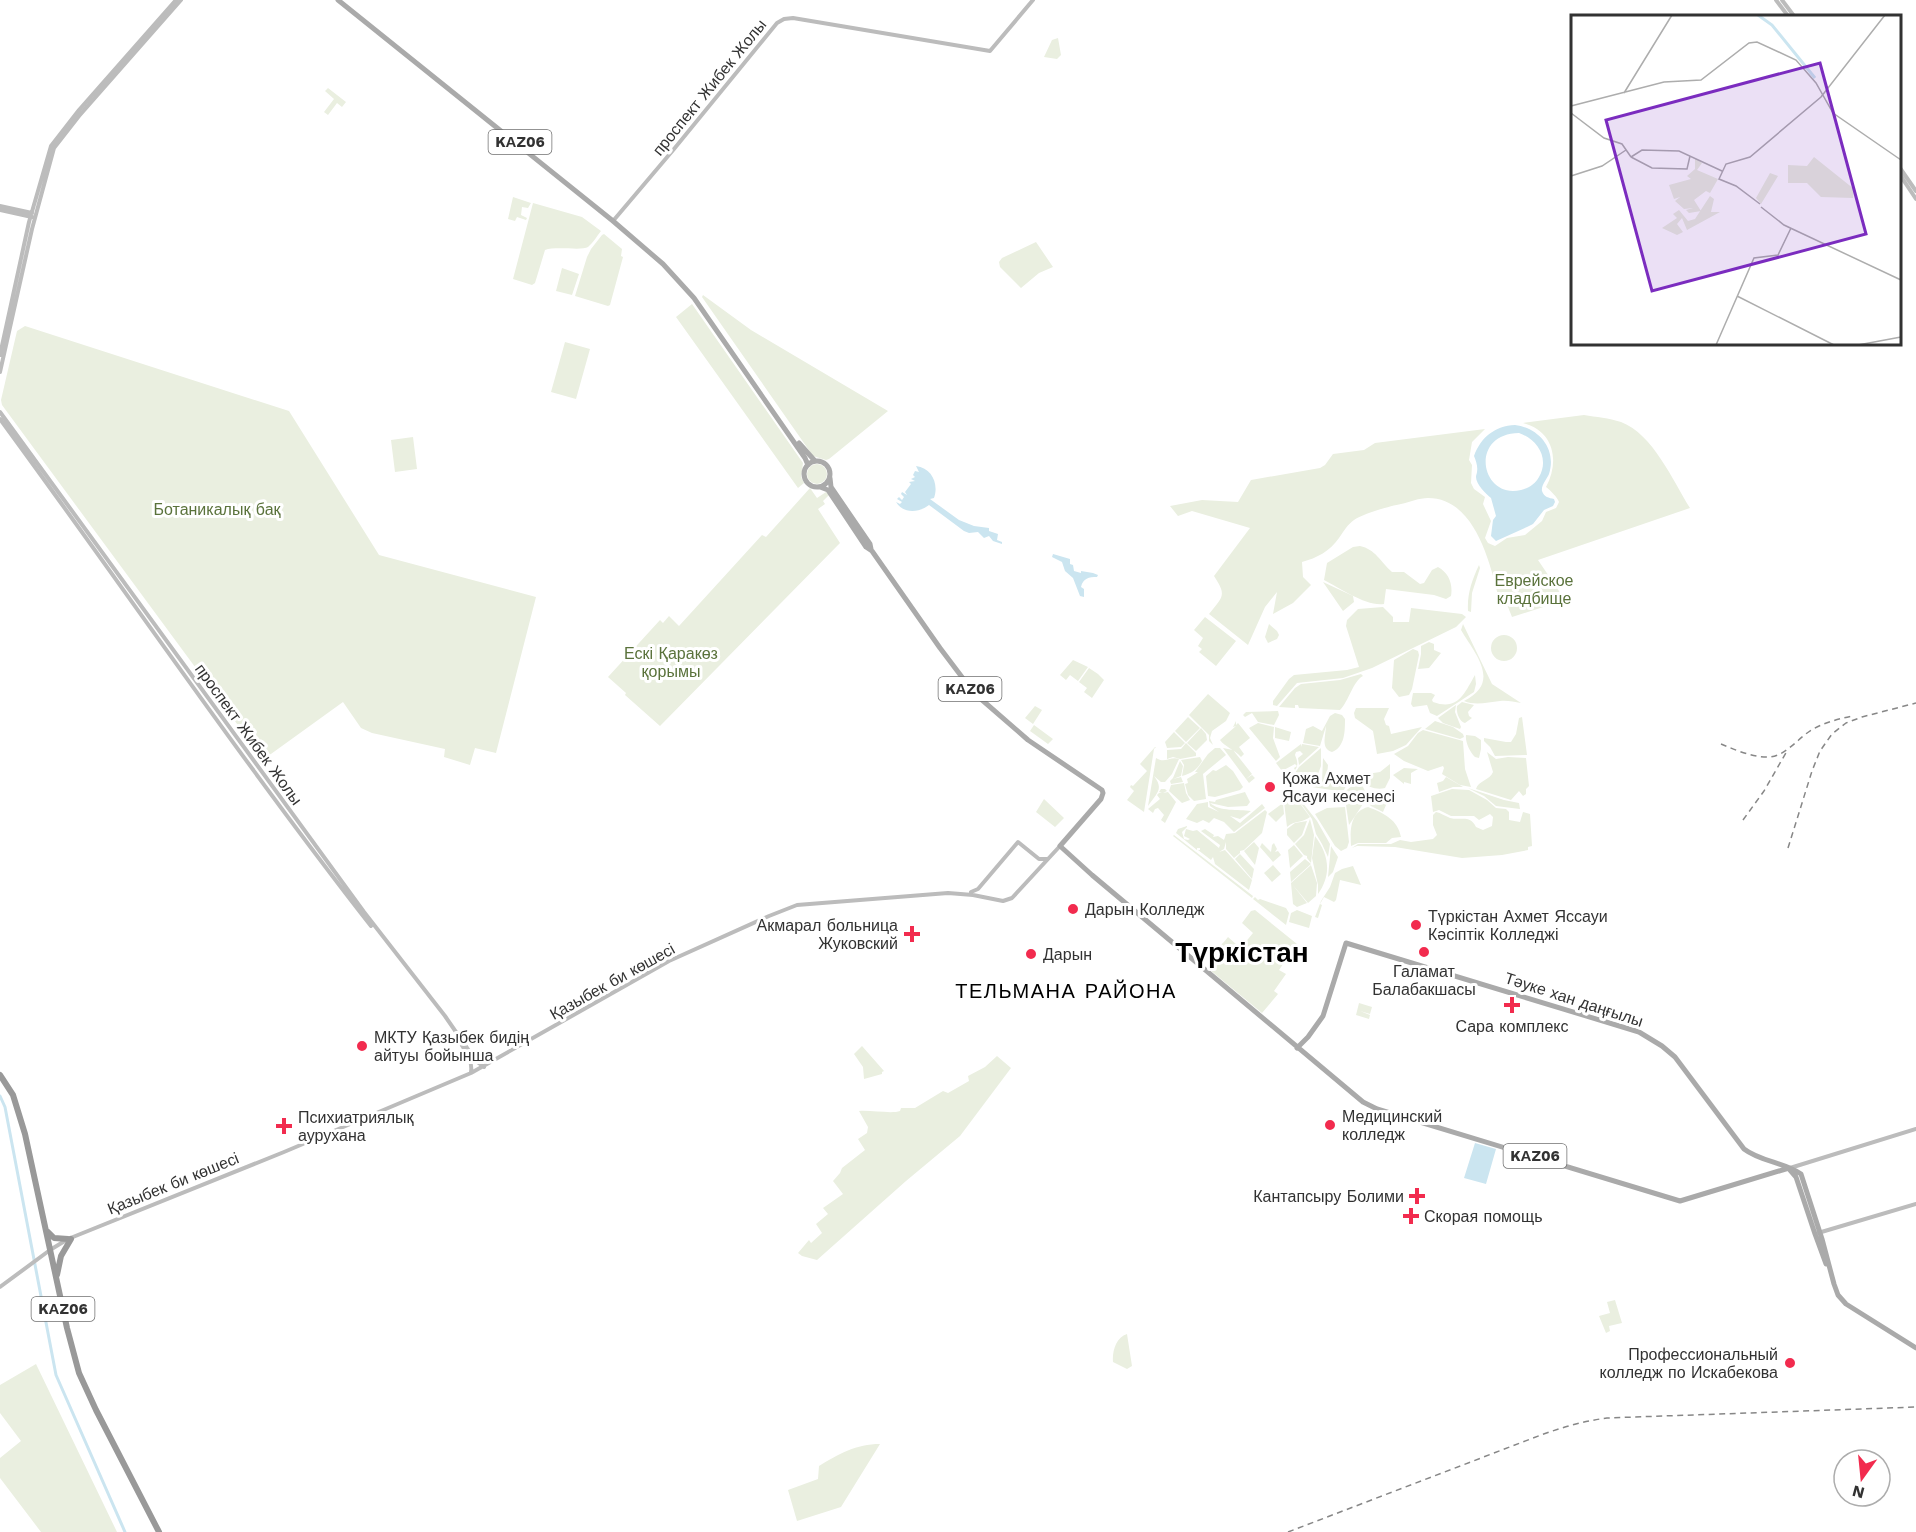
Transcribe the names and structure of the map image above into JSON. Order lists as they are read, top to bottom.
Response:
{
  "streets": {
    "highway": ["KАZ06"],
    "main road": ["Тәуке хан даңғылы"],
    "street": ["проспект Жибек Жолы", "Қазыбек би көшесі"]
  },
  "crossings": [
    ["проспект Жибек Жолы", "KАZ06"],
    ["проспект Жибек Жолы", "Қазыбек би көшесі"],
    ["KАZ06", "Қазыбек би көшесі"],
    ["KАZ06", "Тәуке хан даңғылы"]
  ],
  "districts": ["Түркістан", "ТЕЛЬМАНА РАЙОНА"],
  "parks": ["Ботаникалық бақ", "Еврейское кладбище", "Ескі Қаракөз қорымы"],
  "places": {
    "other": [
      "Қожа Ахмет Ясауи кесенесі",
      "Дарын Колледж",
      "Түркістан Ахмет Яссауи Кәсіптік Колледжі",
      "Галамат Балабакшасы",
      "Дарын",
      "МКТУ Қазыбек бидің айтуы бойынша",
      "Медицинский колледж",
      "Профессиональный колледж по Искабекова"
    ],
    "health": [
      "Акмарал больница Жуковский",
      "Сара комплекс",
      "Психиатриялық аурухана",
      "Кантапсыру Болими",
      "Скорая помощь"
    ]
  },
  "north": "bottom"
}
